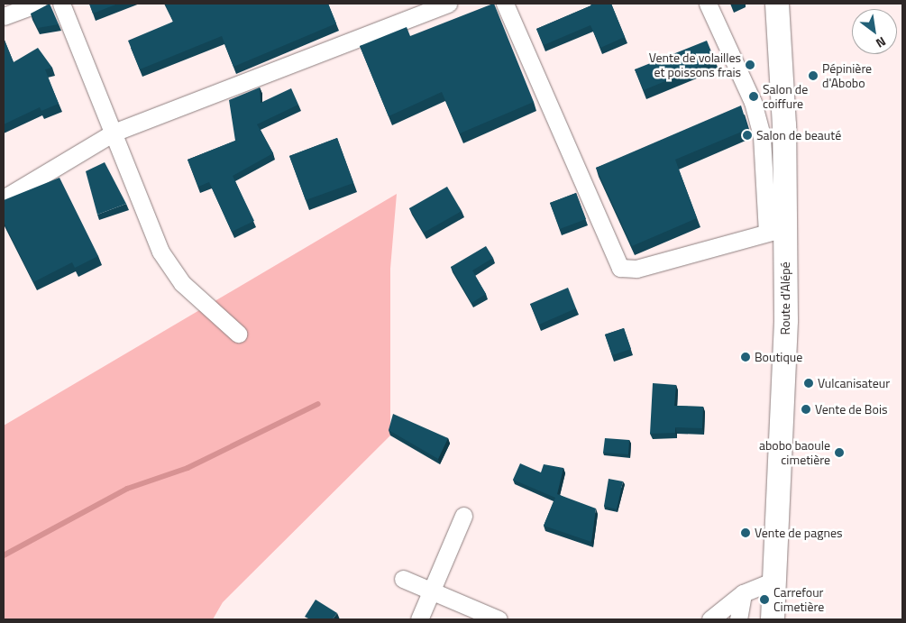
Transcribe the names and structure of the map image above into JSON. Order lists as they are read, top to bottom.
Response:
{
  "streets": {
    "main road": ["Route d'Alépé"]
  },
  "places": [
    "Vente de volailles et poissons frais",
    "Pépinière d'Abobo",
    "Salon de coiffure",
    "Salon de beauté",
    "Boutique",
    "Vulcanisateur",
    "Vente de Bois",
    "abobo baoule cimetière",
    "Vente de pagnes",
    "Carrefour Cimetière"
  ],
  "north": "bottom right"
}
